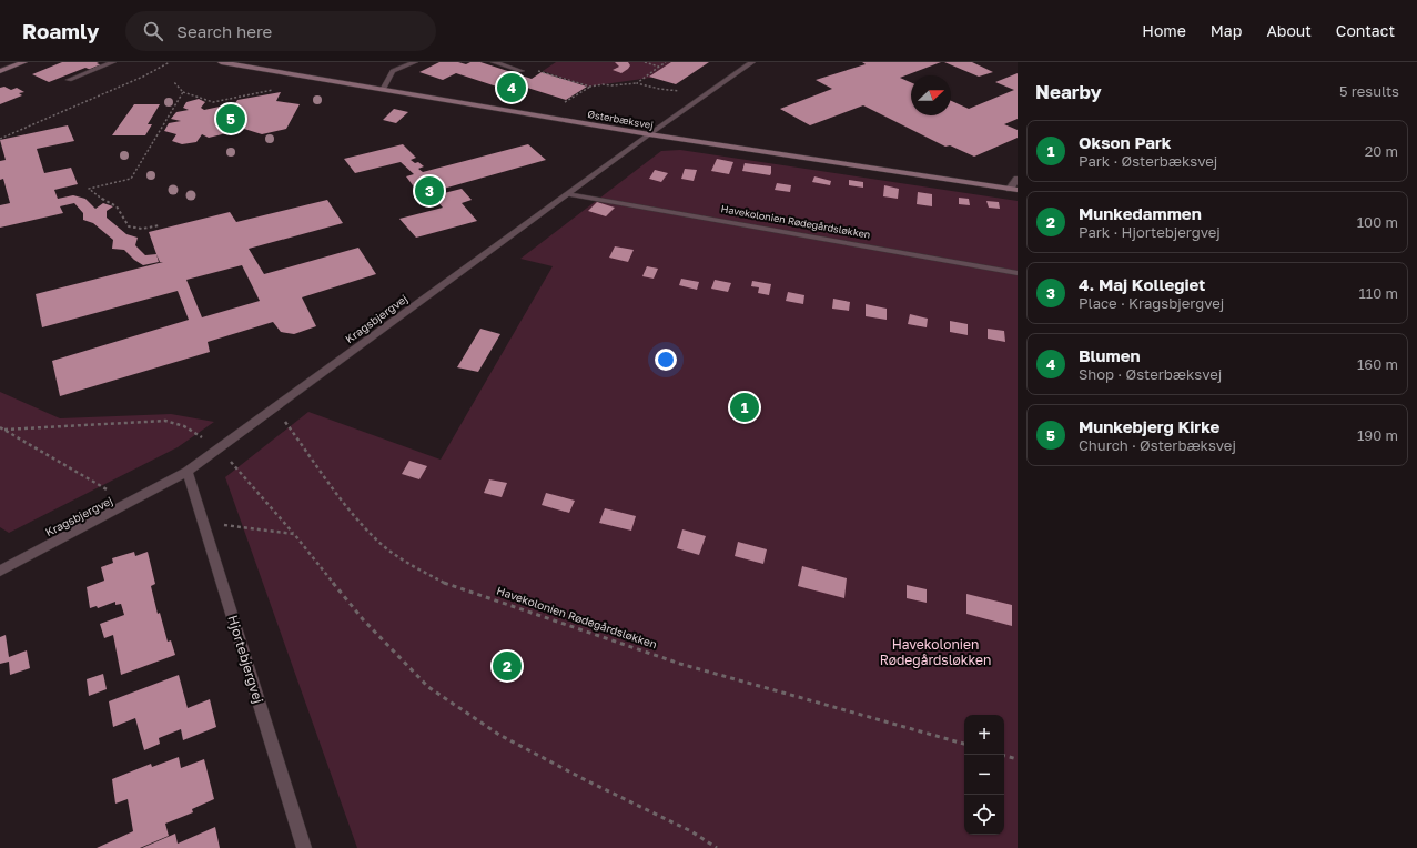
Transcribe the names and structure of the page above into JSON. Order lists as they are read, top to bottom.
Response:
{
  "streets": {
    "street": [
      "Østerbæksvej",
      "Havekolonien Rødegårdsløkken",
      "Kragsbjergvej",
      "Hjortebjergvej"
    ]
  },
  "crossings": [
    ["Østerbæksvej", "Kragsbjergvej"],
    ["Havekolonien Rødegårdsløkken", "Kragsbjergvej"],
    ["Kragsbjergvej", "Hjortebjergvej"]
  ],
  "parks": ["Havekolonien Rødegårdsløkken"],
  "north": "right",
  "page": {
    "header": "Roamly",
    "search": "Search here",
    "nav": [
      "Home",
      "Map",
      "About",
      "Contact"
    ],
    "heading": ["Nearby", "5 results"],
    "pins": [
      "4",
      "5",
      "3",
      "1",
      "2"
    ],
    "list": [
      {
        "mark": "1",
        "name": "Okson Park",
        "note": "Park · Østerbæksvej",
        "value": "20 m"
      },
      {
        "mark": "2",
        "name": "Munkedammen",
        "note": "Park · Hjortebjergvej",
        "value": "100 m"
      },
      {
        "mark": "3",
        "name": "4. Maj Kollegiet",
        "note": "Place · Kragsbjergvej",
        "value": "110 m"
      },
      {
        "mark": "4",
        "name": "Blumen",
        "note": "Shop · Østerbæksvej",
        "value": "160 m"
      },
      {
        "mark": "5",
        "name": "Munkebjerg Kirke",
        "note": "Church · Østerbæksvej",
        "value": "190 m"
      }
    ],
    "map_buttons": ["+", "−"]
  }
}
